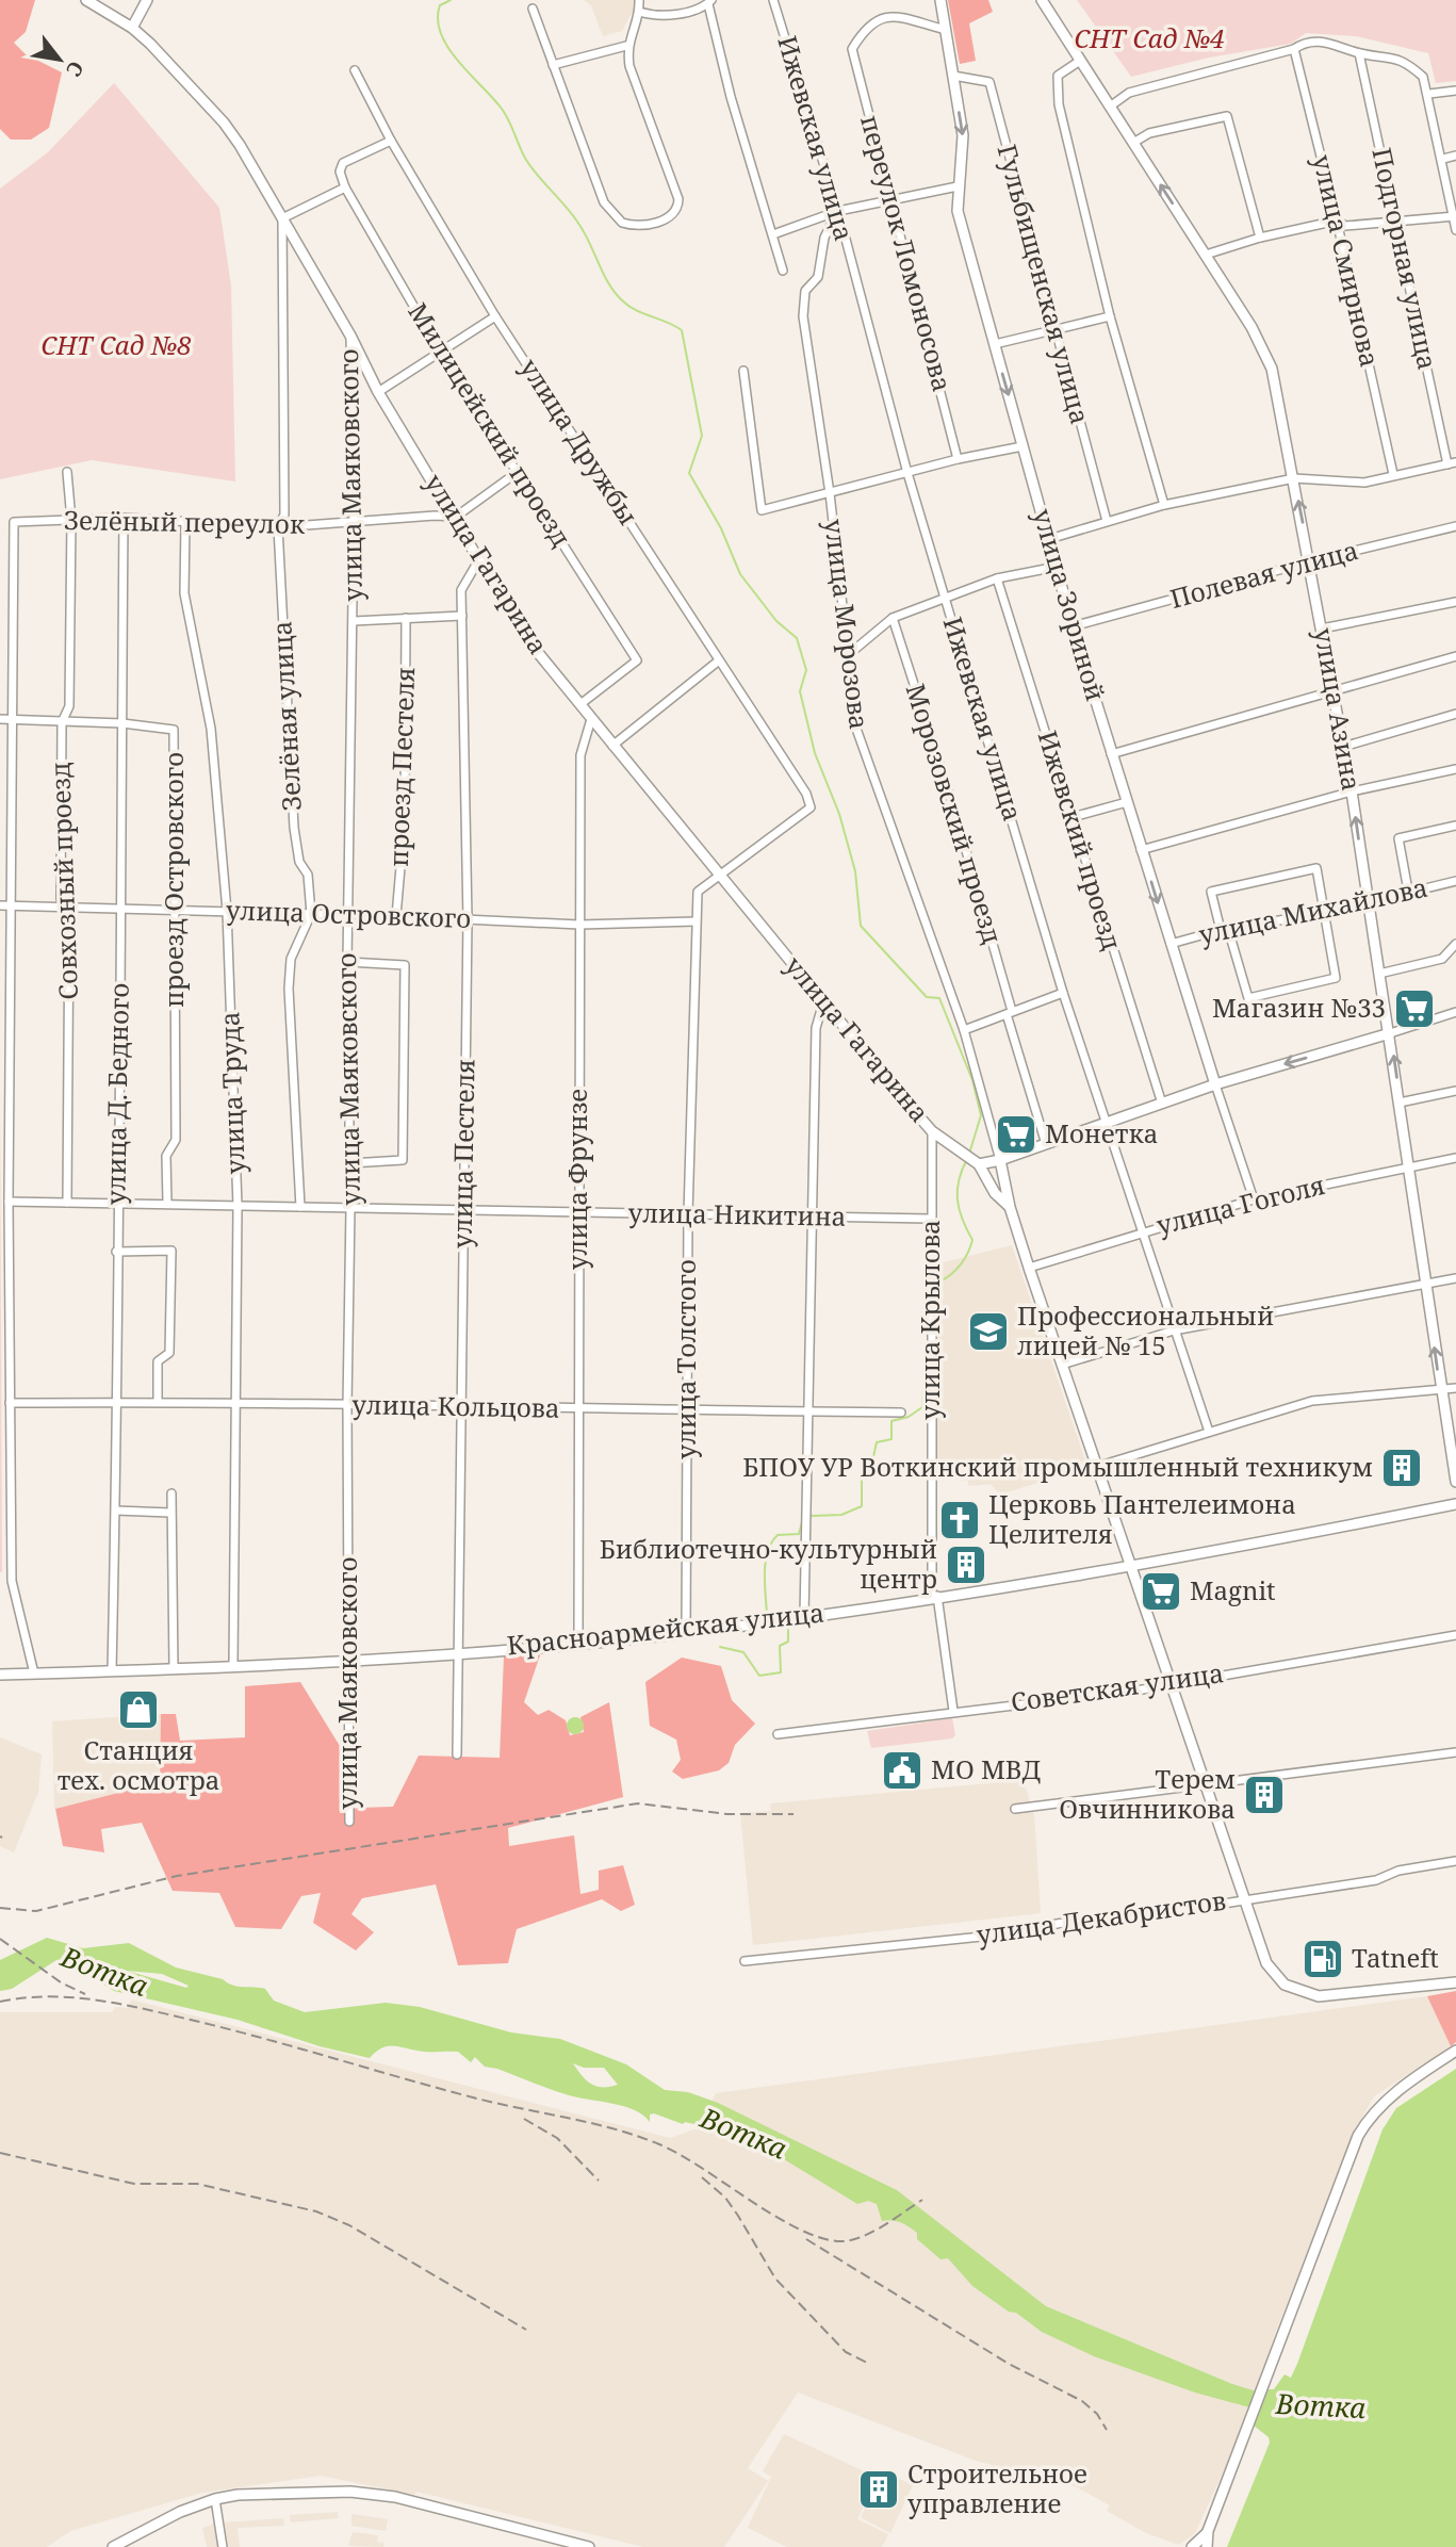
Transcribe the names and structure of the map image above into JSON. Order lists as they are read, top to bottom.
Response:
{
  "streets": {
    "main road": [
      "улица Гагарина",
      "улица Зориной",
      "улица Азина",
      "Красноармейская улица"
    ],
    "street": [
      "Ижевская улица",
      "переулок Ломоносова",
      "Подгорная улица",
      "улица Смирнова",
      "Гульбищенская улица",
      "Милицейский проезд",
      "улица Дружбы",
      "улица Маяковского",
      "Зелёный переулок",
      "Полевая улица",
      "улица Морозова",
      "Зелёная улица",
      "проезд Пестеля",
      "Морозовский проезд",
      "Ижевский проезд",
      "проезд Островского",
      "Совхозный проезд",
      "улица Михайлова",
      "улица Островского",
      "улица Труда",
      "улица Д. Бедного",
      "улица Пестеля",
      "улица Фрунзе",
      "улица Гоголя",
      "улица Никитина",
      "улица Крылова",
      "улица Толстого",
      "улица Кольцова",
      "Советская улица",
      "улица Декабристов"
    ]
  },
  "crossings": [
    ["Ижевская улица", "улица Морозова"],
    ["Ижевская улица", "улица Гоголя"],
    ["переулок Ломоносова", "улица Зориной"],
    ["Гульбищенская улица", "улица Зориной"],
    ["Милицейский проезд", "улица Гагарина"],
    ["улица Дружбы", "улица Гагарина"],
    ["улица Дружбы", "улица Толстого"],
    ["улица Маяковского", "Зелёный переулок"],
    ["улица Маяковского", "улица Гагарина"],
    ["улица Маяковского", "улица Островского"],
    ["улица Маяковского", "улица Никитина"],
    ["улица Маяковского", "улица Кольцова"],
    ["улица Маяковского", "Красноармейская улица"],
    ["Зелёный переулок", "улица Гагарина"],
    ["Зелёный переулок", "Зелёная улица"],
    ["Зелёный переулок", "проезд Островского"],
    ["Зелёный переулок", "Совхозный проезд"],
    ["Зелёный переулок", "улица Труда"],
    ["Зелёный переулок", "улица Д. Бедного"],
    ["улица Гагарина", "Зелёная улица"],
    ["улица Гагарина", "улица Пестеля"],
    ["улица Гагарина", "улица Фрунзе"],
    ["улица Гагарина", "улица Крылова"],
    ["улица Гагарина", "улица Толстого"],
    ["Полевая улица", "улица Зориной"],
    ["Полевая улица", "улица Азина"],
    ["улица Зориной", "улица Михайлова"],
    ["улица Зориной", "улица Гоголя"],
    ["улица Азина", "улица Михайлова"],
    ["улица Азина", "улица Гоголя"],
    ["Зелёная улица", "улица Островского"],
    ["Зелёная улица", "улица Никитина"],
    ["проезд Пестеля", "улица Островского"],
    ["проезд Островского", "Совхозный проезд"],
    ["проезд Островского", "улица Островского"],
    ["проезд Островского", "улица Д. Бедного"],
    ["проезд Островского", "улица Никитина"],
    ["Совхозный проезд", "улица Островского"],
    ["Совхозный проезд", "улица Никитина"],
    ["улица Островского", "улица Труда"],
    ["улица Островского", "улица Д. Бедного"],
    ["улица Островского", "улица Пестеля"],
    ["улица Островского", "улица Фрунзе"],
    ["улица Островского", "улица Толстого"],
    ["улица Труда", "улица Никитина"],
    ["улица Труда", "улица Кольцова"],
    ["улица Труда", "Красноармейская улица"],
    ["улица Д. Бедного", "улица Никитина"],
    ["улица Д. Бедного", "улица Кольцова"],
    ["улица Д. Бедного", "Красноармейская улица"],
    ["улица Пестеля", "улица Никитина"],
    ["улица Пестеля", "улица Кольцова"],
    ["улица Пестеля", "Красноармейская улица"],
    ["улица Фрунзе", "улица Никитина"],
    ["улица Фрунзе", "улица Кольцова"],
    ["улица Фрунзе", "Красноармейская улица"],
    ["улица Никитина", "улица Крылова"],
    ["улица Никитина", "улица Толстого"],
    ["улица Крылова", "Красноармейская улица"],
    ["улица Крылова", "Советская улица"],
    ["улица Толстого", "улица Кольцова"],
    ["улица Толстого", "Красноармейская улица"]
  ],
  "water": ["Вотка"],
  "parks": ["СНТ Сад №4", "СНТ Сад №8"],
  "places": {
    "supermarket": ["Магазин №33", "Монетка", "Magnit"],
    "school or university": ["Профессиональный лицей № 15"],
    "building": [
      "БПОУ УР Воткинский промышленный техникум",
      "Библиотечно-культурный центр",
      "Терем Овчинникова",
      "Строительное управление"
    ],
    "church": ["Церковь Пантелеимона Целителя"],
    "shop": ["Станция тех. осмотра"],
    "public building": ["МО МВД"],
    "fuel station": ["Tatneft"]
  },
  "north": "bottom right"
}
